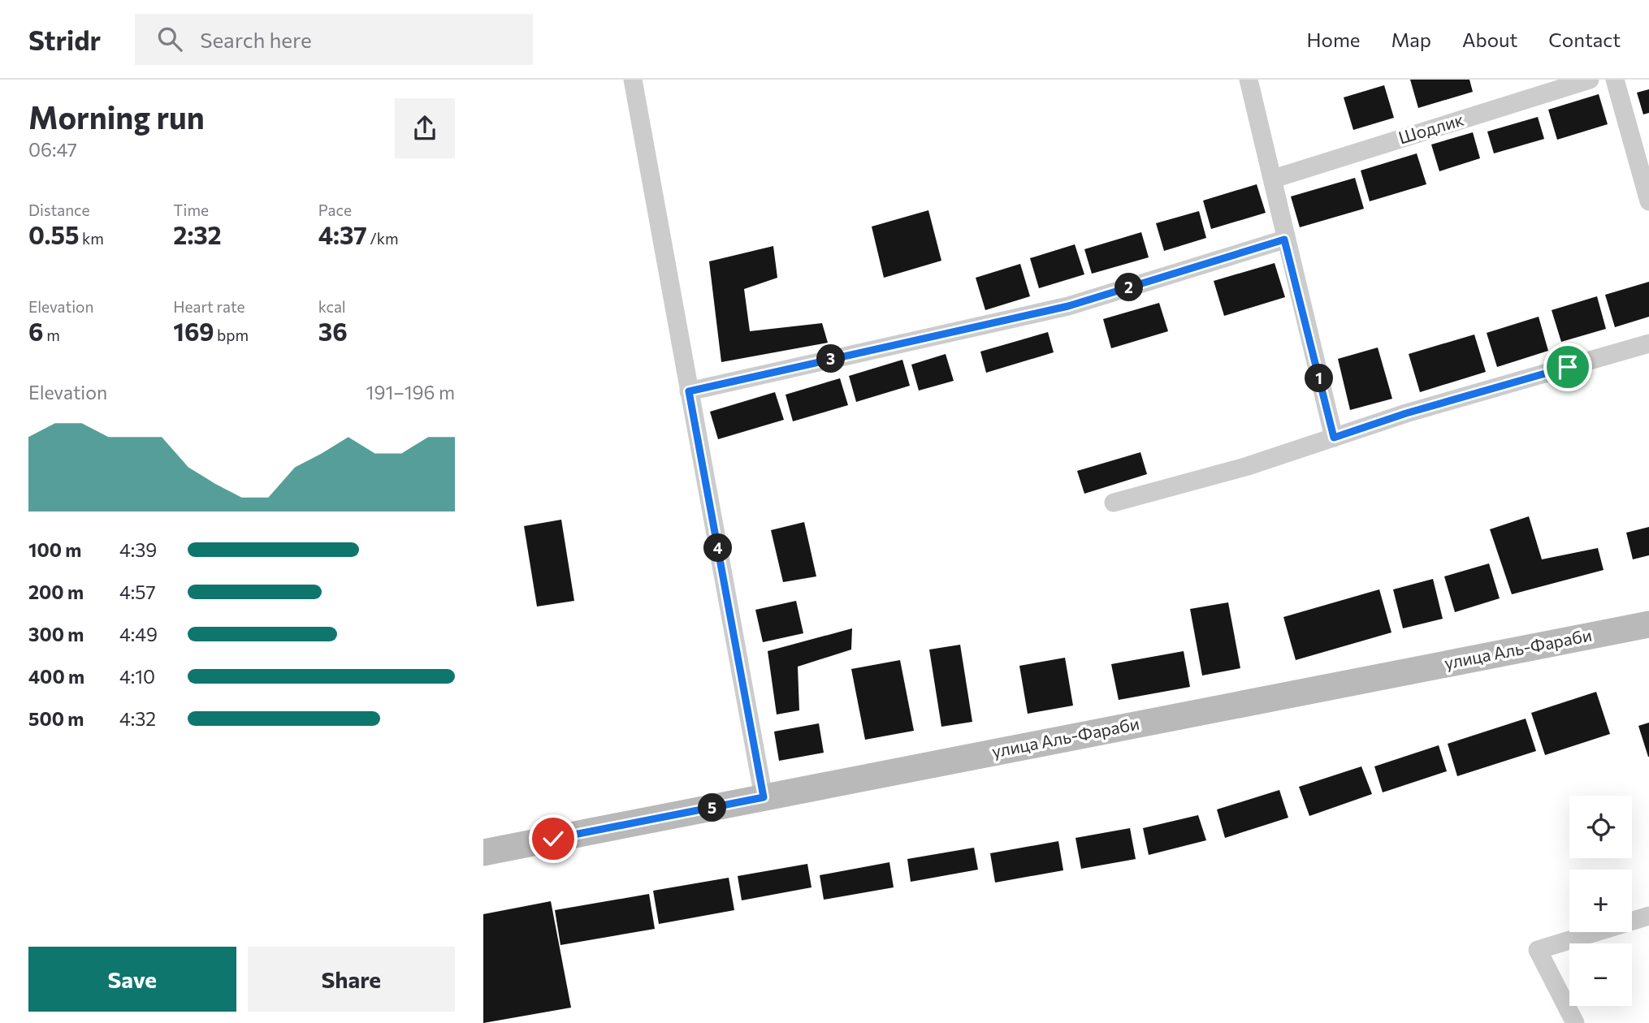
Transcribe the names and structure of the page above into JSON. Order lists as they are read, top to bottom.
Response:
{
  "streets": {
    "main road": ["улица Аль-Фараби"],
    "street": ["Шодлик"]
  },
  "page": {
    "header": "Stridr",
    "search": "Search here",
    "nav": [
      "Home",
      "Map",
      "About",
      "Contact"
    ],
    "heading": ["Morning run", "06:47"],
    "stats": [
      ["Distance", "0.55 km"],
      ["Time", "2:32"],
      ["Pace", "4:37 /km"],
      ["Elevation", "6 m"],
      ["Heart rate", "169 bpm"],
      ["kcal", "36"]
    ],
    "pins": [
      "2",
      "3",
      "1",
      "4",
      "5"
    ],
    "chart": ["Elevation", "191–196 m"],
    "list": [
      {
        "name": "100 m",
        "note": "4:39"
      },
      {
        "name": "200 m",
        "note": "4:57"
      },
      {
        "name": "300 m",
        "note": "4:49"
      },
      {
        "name": "400 m",
        "note": "4:10"
      },
      {
        "name": "500 m",
        "note": "4:32"
      }
    ],
    "map_buttons": ["+", "−"],
    "buttons": ["Save", "Share"]
  }
}
